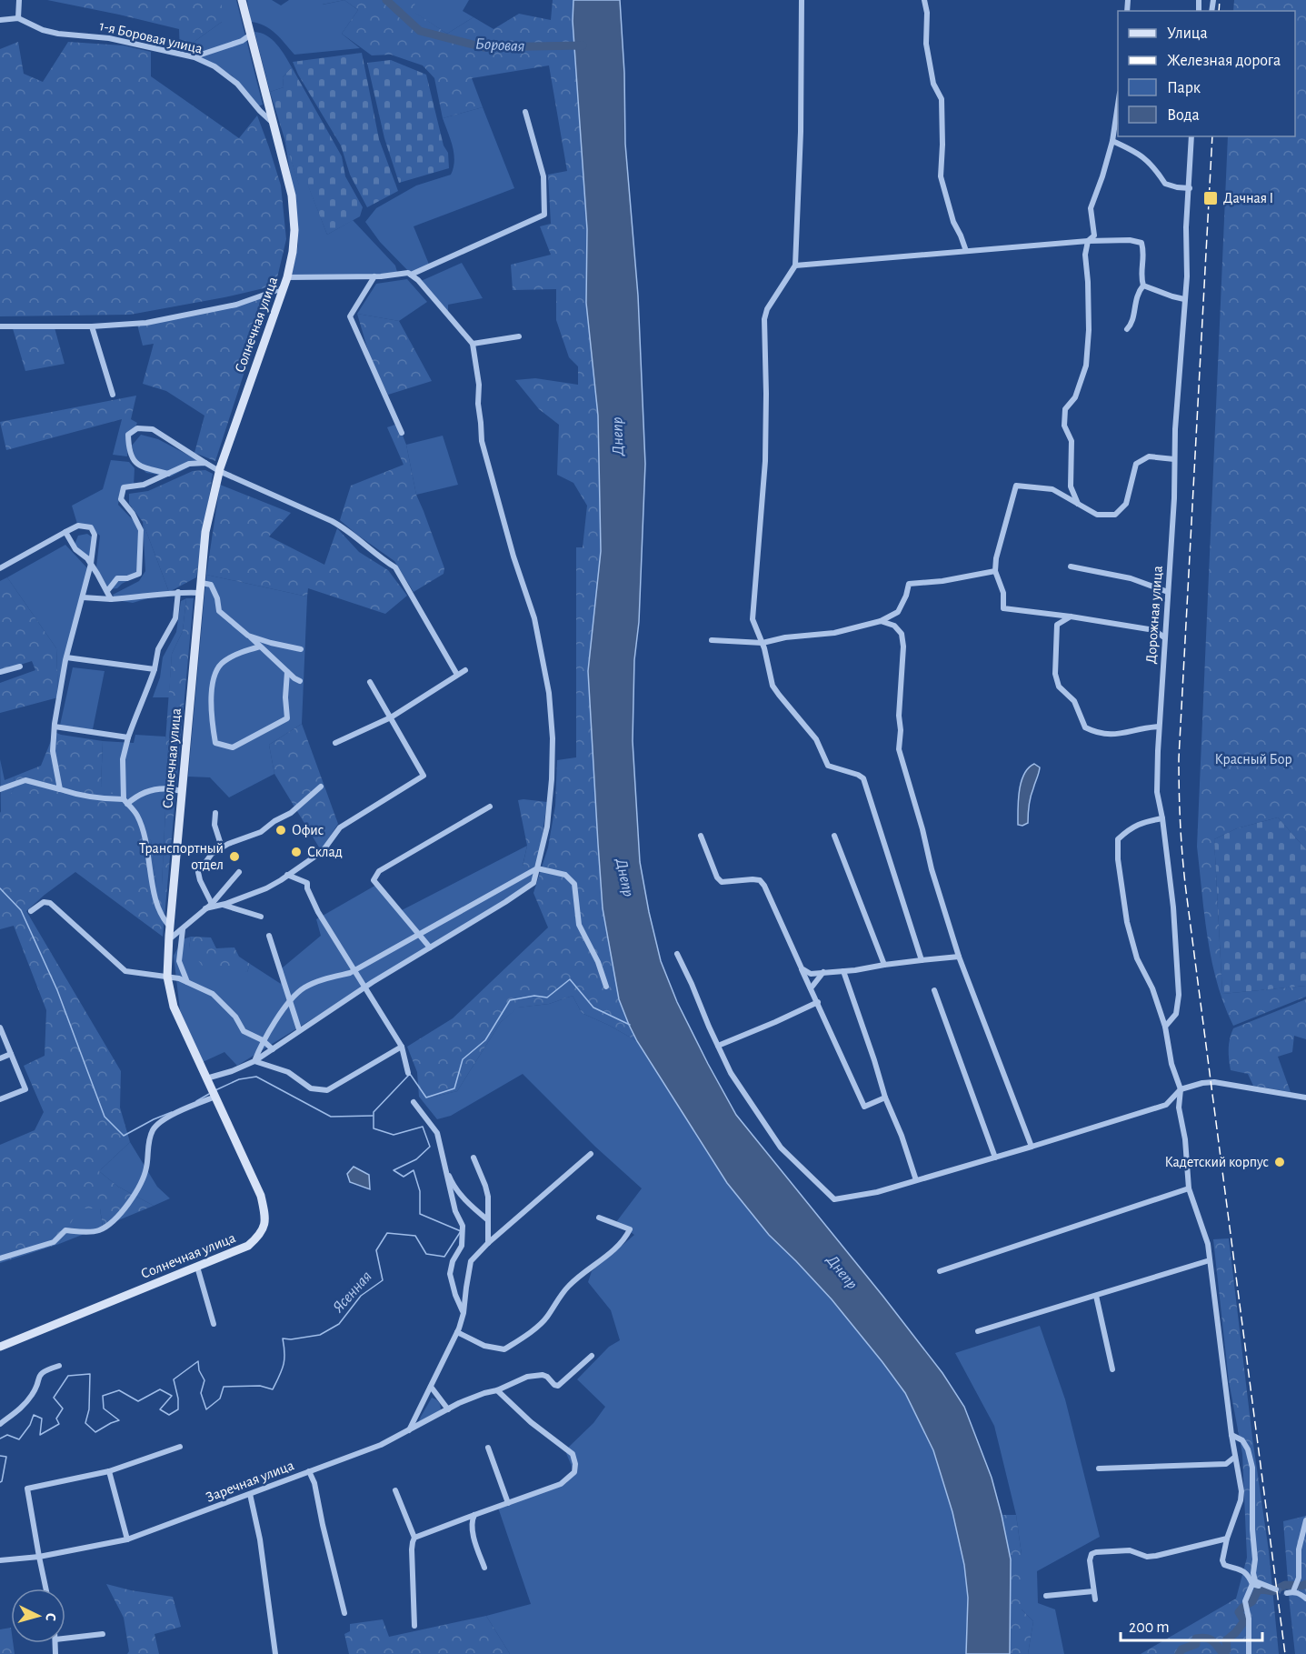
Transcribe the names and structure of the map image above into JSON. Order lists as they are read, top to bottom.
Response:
{
  "streets": {
    "street": [
      "1-я Боровая улица",
      "Солнечная улица",
      "Дорожная улица",
      "Заречная улица"
    ]
  },
  "crossings": [
    ["1-я Боровая улица", "Солнечная улица"]
  ],
  "water": ["Боровая", "Днепр", "Ясенная"],
  "parks": ["Красный Бор"],
  "places": {
    "transit": ["Дачная I"],
    "other": [
      "Офис",
      "Склад",
      "Транспортный отдел",
      "Кадетский корпус"
    ]
  },
  "legend": [
    "Улица",
    "Железная дорога",
    "Парк",
    "Вода"
  ],
  "scale_bar": "200 m",
  "north": "right"
}
